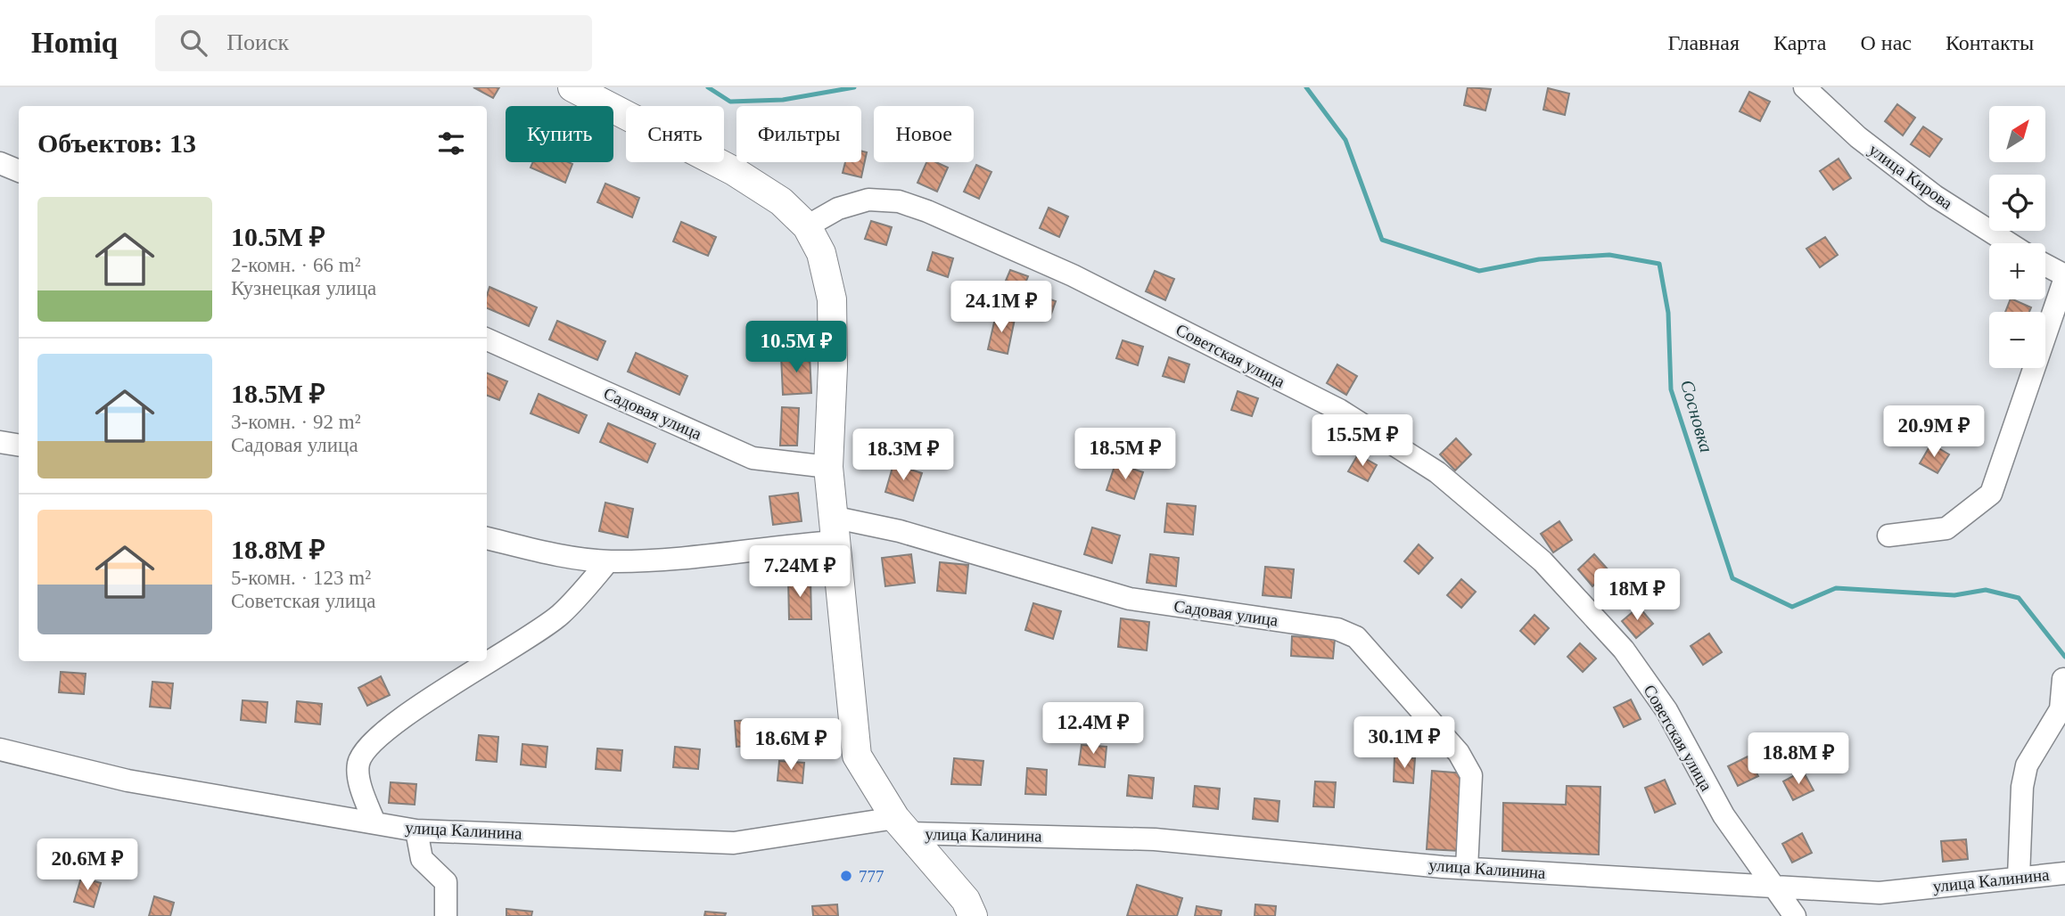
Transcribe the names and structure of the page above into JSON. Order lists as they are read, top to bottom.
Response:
{
  "streets": {
    "street": [
      "улица Кирова",
      "Советская улица",
      "Садовая улица",
      "улица Калинина"
    ]
  },
  "crossings": [
    ["Советская улица", "улица Калинина"],
    ["Садовая улица", "улица Калинина"]
  ],
  "water": ["Сосновка"],
  "places": ["777"],
  "north": "top right",
  "page": {
    "header": "Homiq",
    "search": "Поиск",
    "nav": [
      "Главная",
      "Карта",
      "О нас",
      "Контакты"
    ],
    "map_buttons": ["+", "−"],
    "chip": [
      "Купить",
      "Снять",
      "Фильтры",
      "Новое"
    ],
    "heading": "Объектов: 13",
    "list": [
      {
        "name": "10.5M ₽",
        "note": "2-комн. · 66 m² · Кузнецкая улица"
      },
      {
        "name": "18.5M ₽",
        "note": "3-комн. · 92 m² · Садовая улица"
      },
      {
        "name": "18.8M ₽",
        "note": "5-комн. · 123 m² · Советская улица"
      }
    ],
    "price": [
      "24.1M ₽",
      "10.5M ₽",
      "20.9M ₽",
      "15.5M ₽",
      "18.5M ₽",
      "18.3M ₽",
      "7.24M ₽",
      "18M ₽",
      "12.4M ₽",
      "30.1M ₽",
      "18.6M ₽",
      "18.8M ₽",
      "20.6M ₽"
    ]
  }
}
